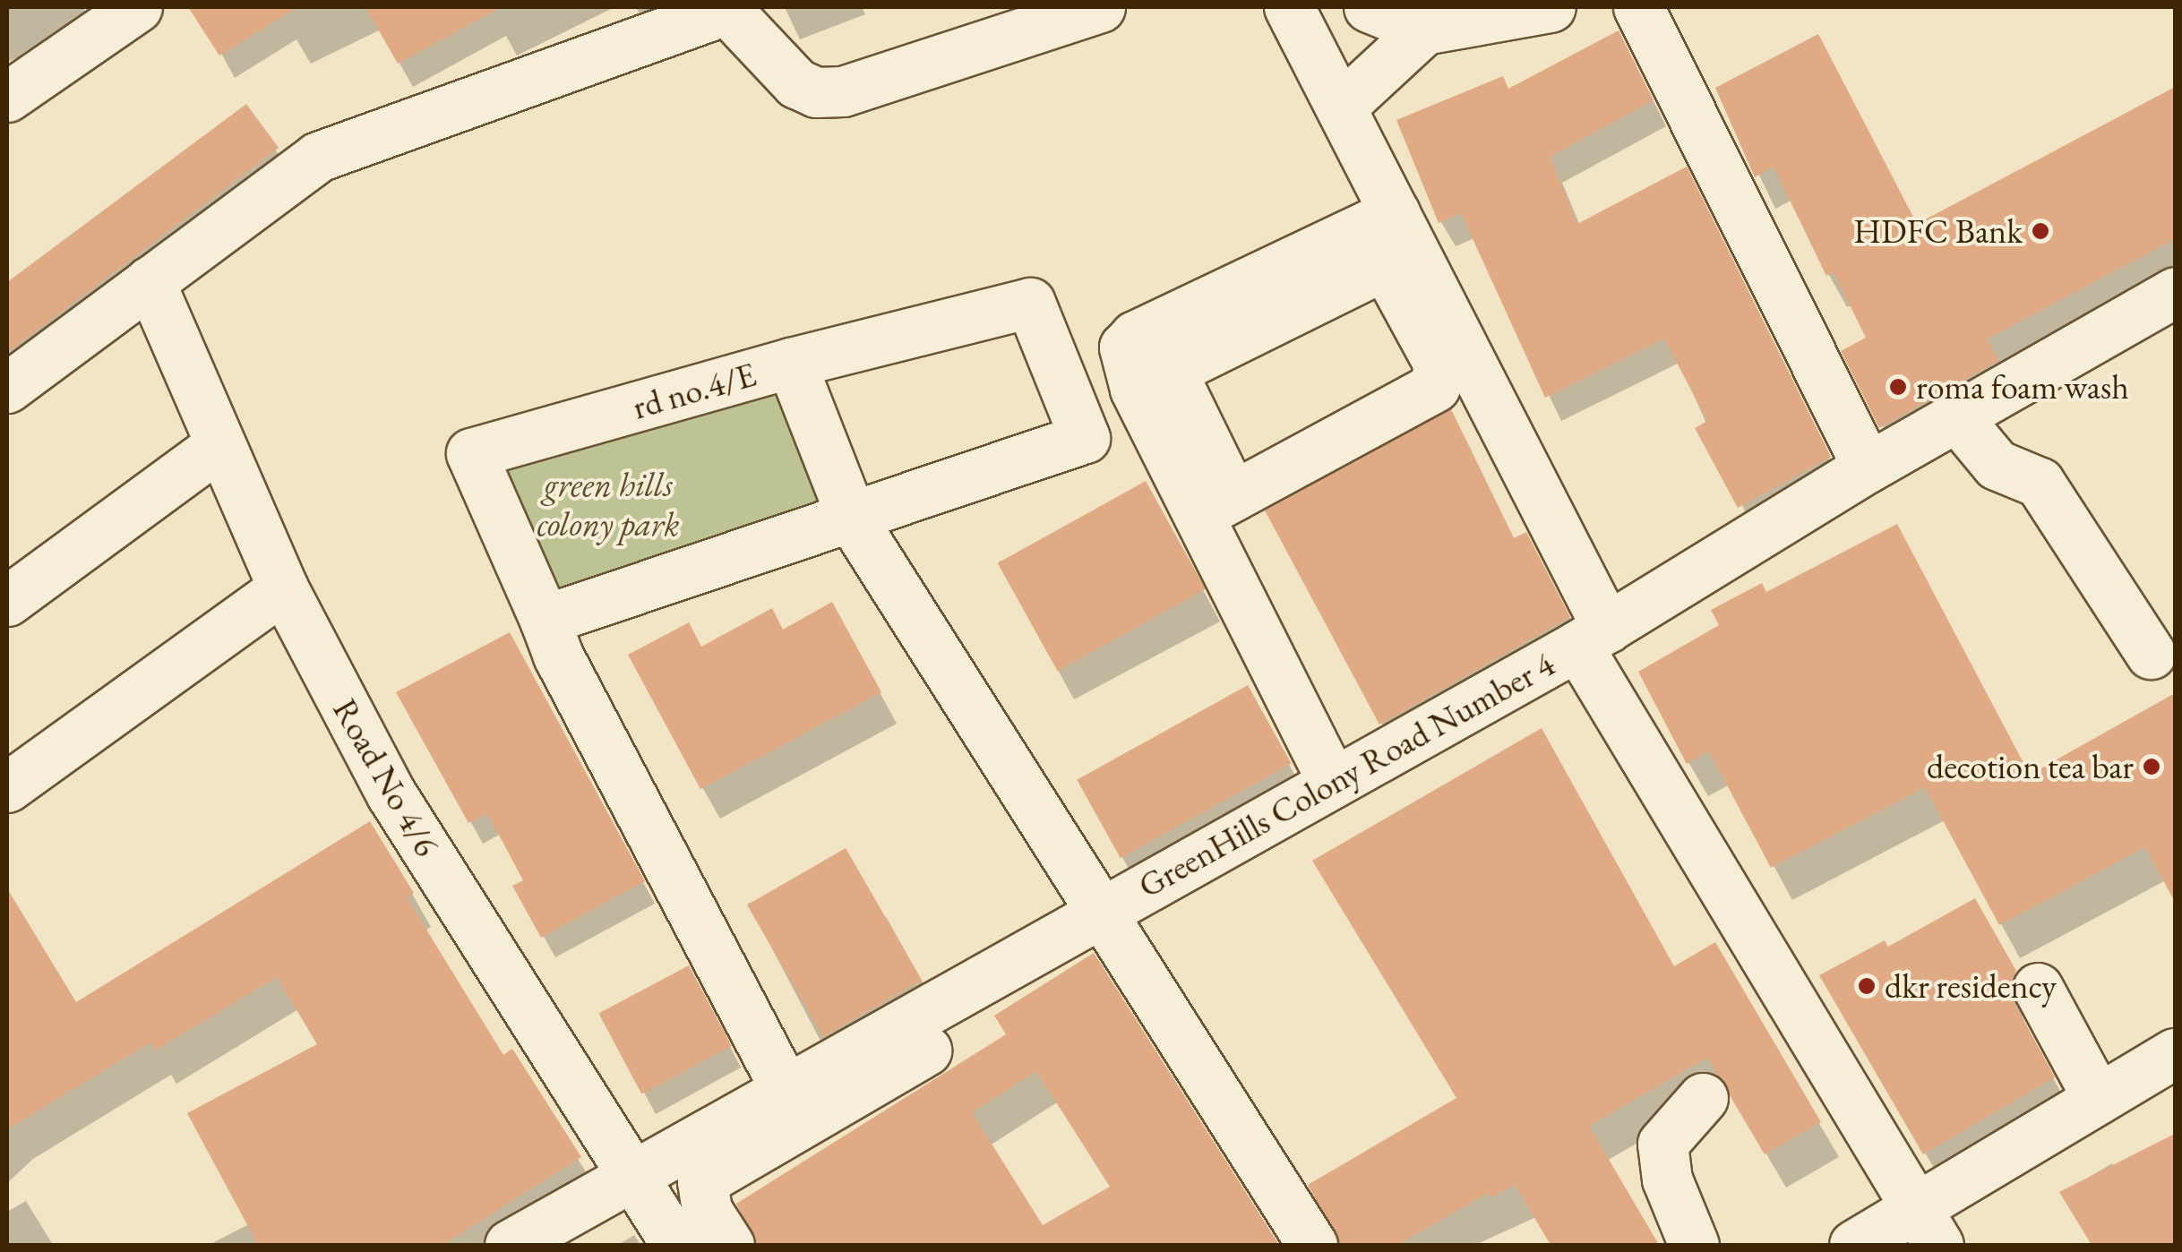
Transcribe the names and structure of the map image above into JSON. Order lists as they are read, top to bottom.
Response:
{
  "streets": {
    "street": ["rd no.4/E", "GreenHills Colony Road Number 4", "Road No 4/6"]
  },
  "crossings": [
    ["GreenHills Colony Road Number 4", "Road No 4/6"]
  ],
  "parks": ["green hills colony park"],
  "places": [
    "HDFC Bank",
    "roma foam wash",
    "decotion tea bar",
    "dkr residency"
  ]
}
